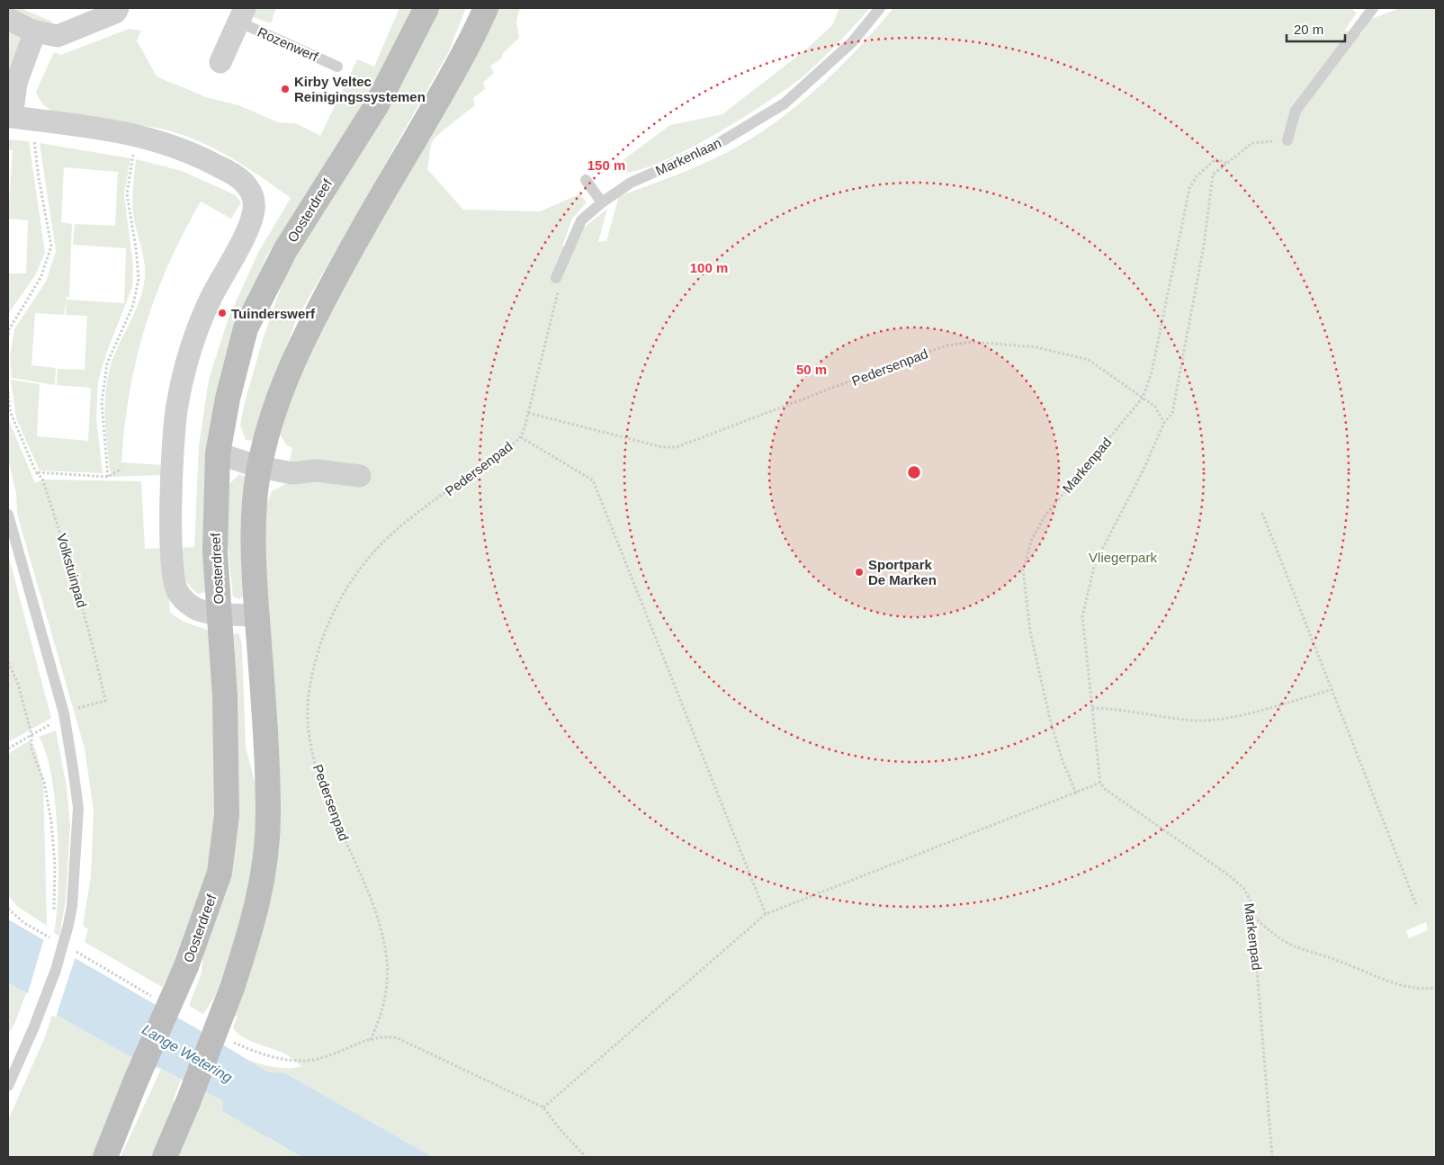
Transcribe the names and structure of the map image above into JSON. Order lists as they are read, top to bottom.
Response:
{
  "streets": {
    "main road": ["Oosterdreef"],
    "street": ["Rozenwerf"],
    "lane": ["Markenlaan"],
    "path": ["Pedersenpad", "Markenpad", "Volkstuinpad"]
  },
  "crossings": [
    ["Pedersenpad", "Markenpad"]
  ],
  "water": ["Lange Wetering"],
  "parks": ["Vliegerpark"],
  "places": ["Kirby Veltec Reinigingssystemen", "Tuinderswerf", "Sportpark De Marken"],
  "scale_bar": "20 m",
  "rings": ["150 m", "100 m", "50 m"]
}
